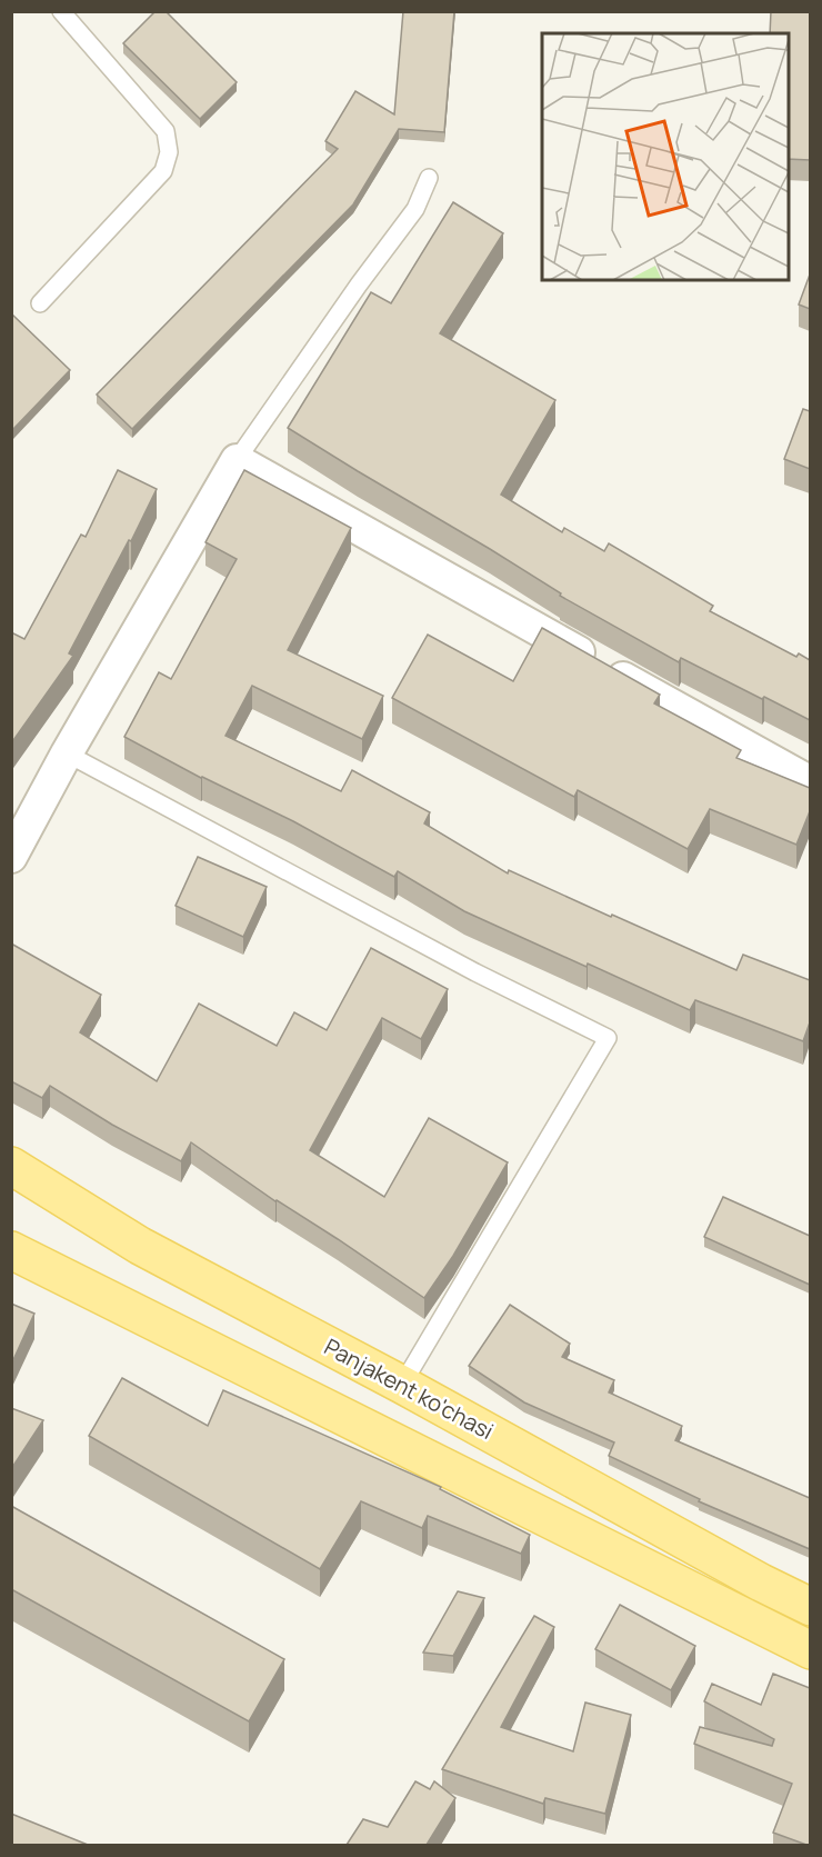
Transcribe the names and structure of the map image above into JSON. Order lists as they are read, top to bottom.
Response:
{
  "streets": {
    "main road": ["Panjakent ko'chasi"]
  }
}
